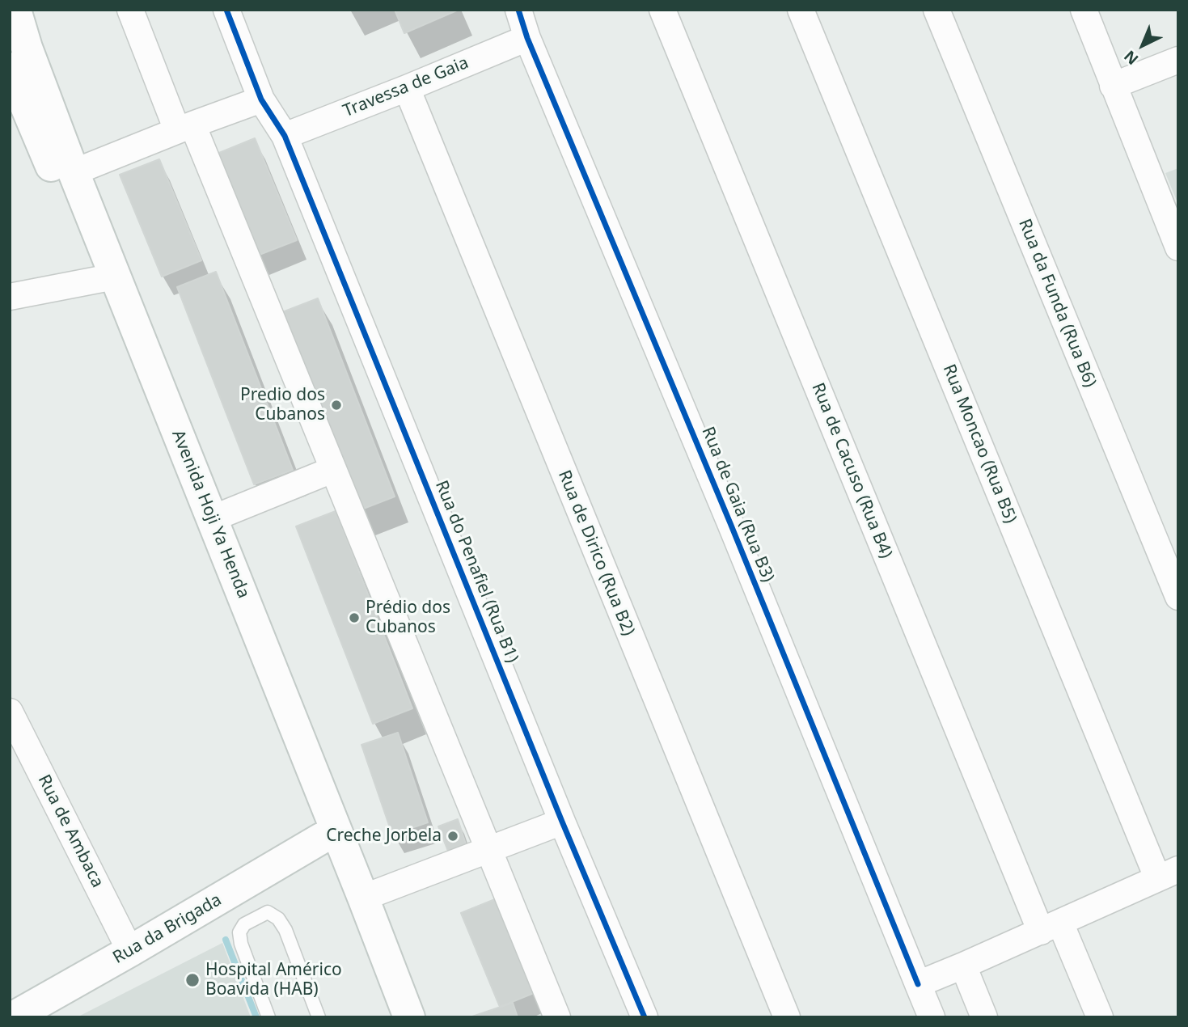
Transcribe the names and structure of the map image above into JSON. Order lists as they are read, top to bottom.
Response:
{
  "streets": {
    "main road": ["Avenida Hoji Ya Henda", "Rua da Brigada"],
    "street": [
      "Travessa de Gaia",
      "Rua da Funda (Rua B6)",
      "Rua Moncao (Rua B5)",
      "Rua de Cacuso (Rua B4)",
      "Rua de Gaia (Rua B3)",
      "Rua de Dirico (Rua B2)",
      "Rua do Penafiel (Rua B1)",
      "Rua de Ambaca"
    ]
  },
  "crossings": [
    ["Travessa de Gaia", "Rua de Gaia (Rua B3)"],
    ["Travessa de Gaia", "Rua de Dirico (Rua B2)"],
    ["Travessa de Gaia", "Rua do Penafiel (Rua B1)"],
    ["Avenida Hoji Ya Henda", "Rua da Brigada"],
    ["Rua de Ambaca", "Rua da Brigada"]
  ],
  "places": [
    "Predio dos Cubanos",
    "Prédio dos Cubanos",
    "Creche Jorbela",
    "Hospital Américo Boavida (HAB)"
  ],
  "north": "bottom left"
}
